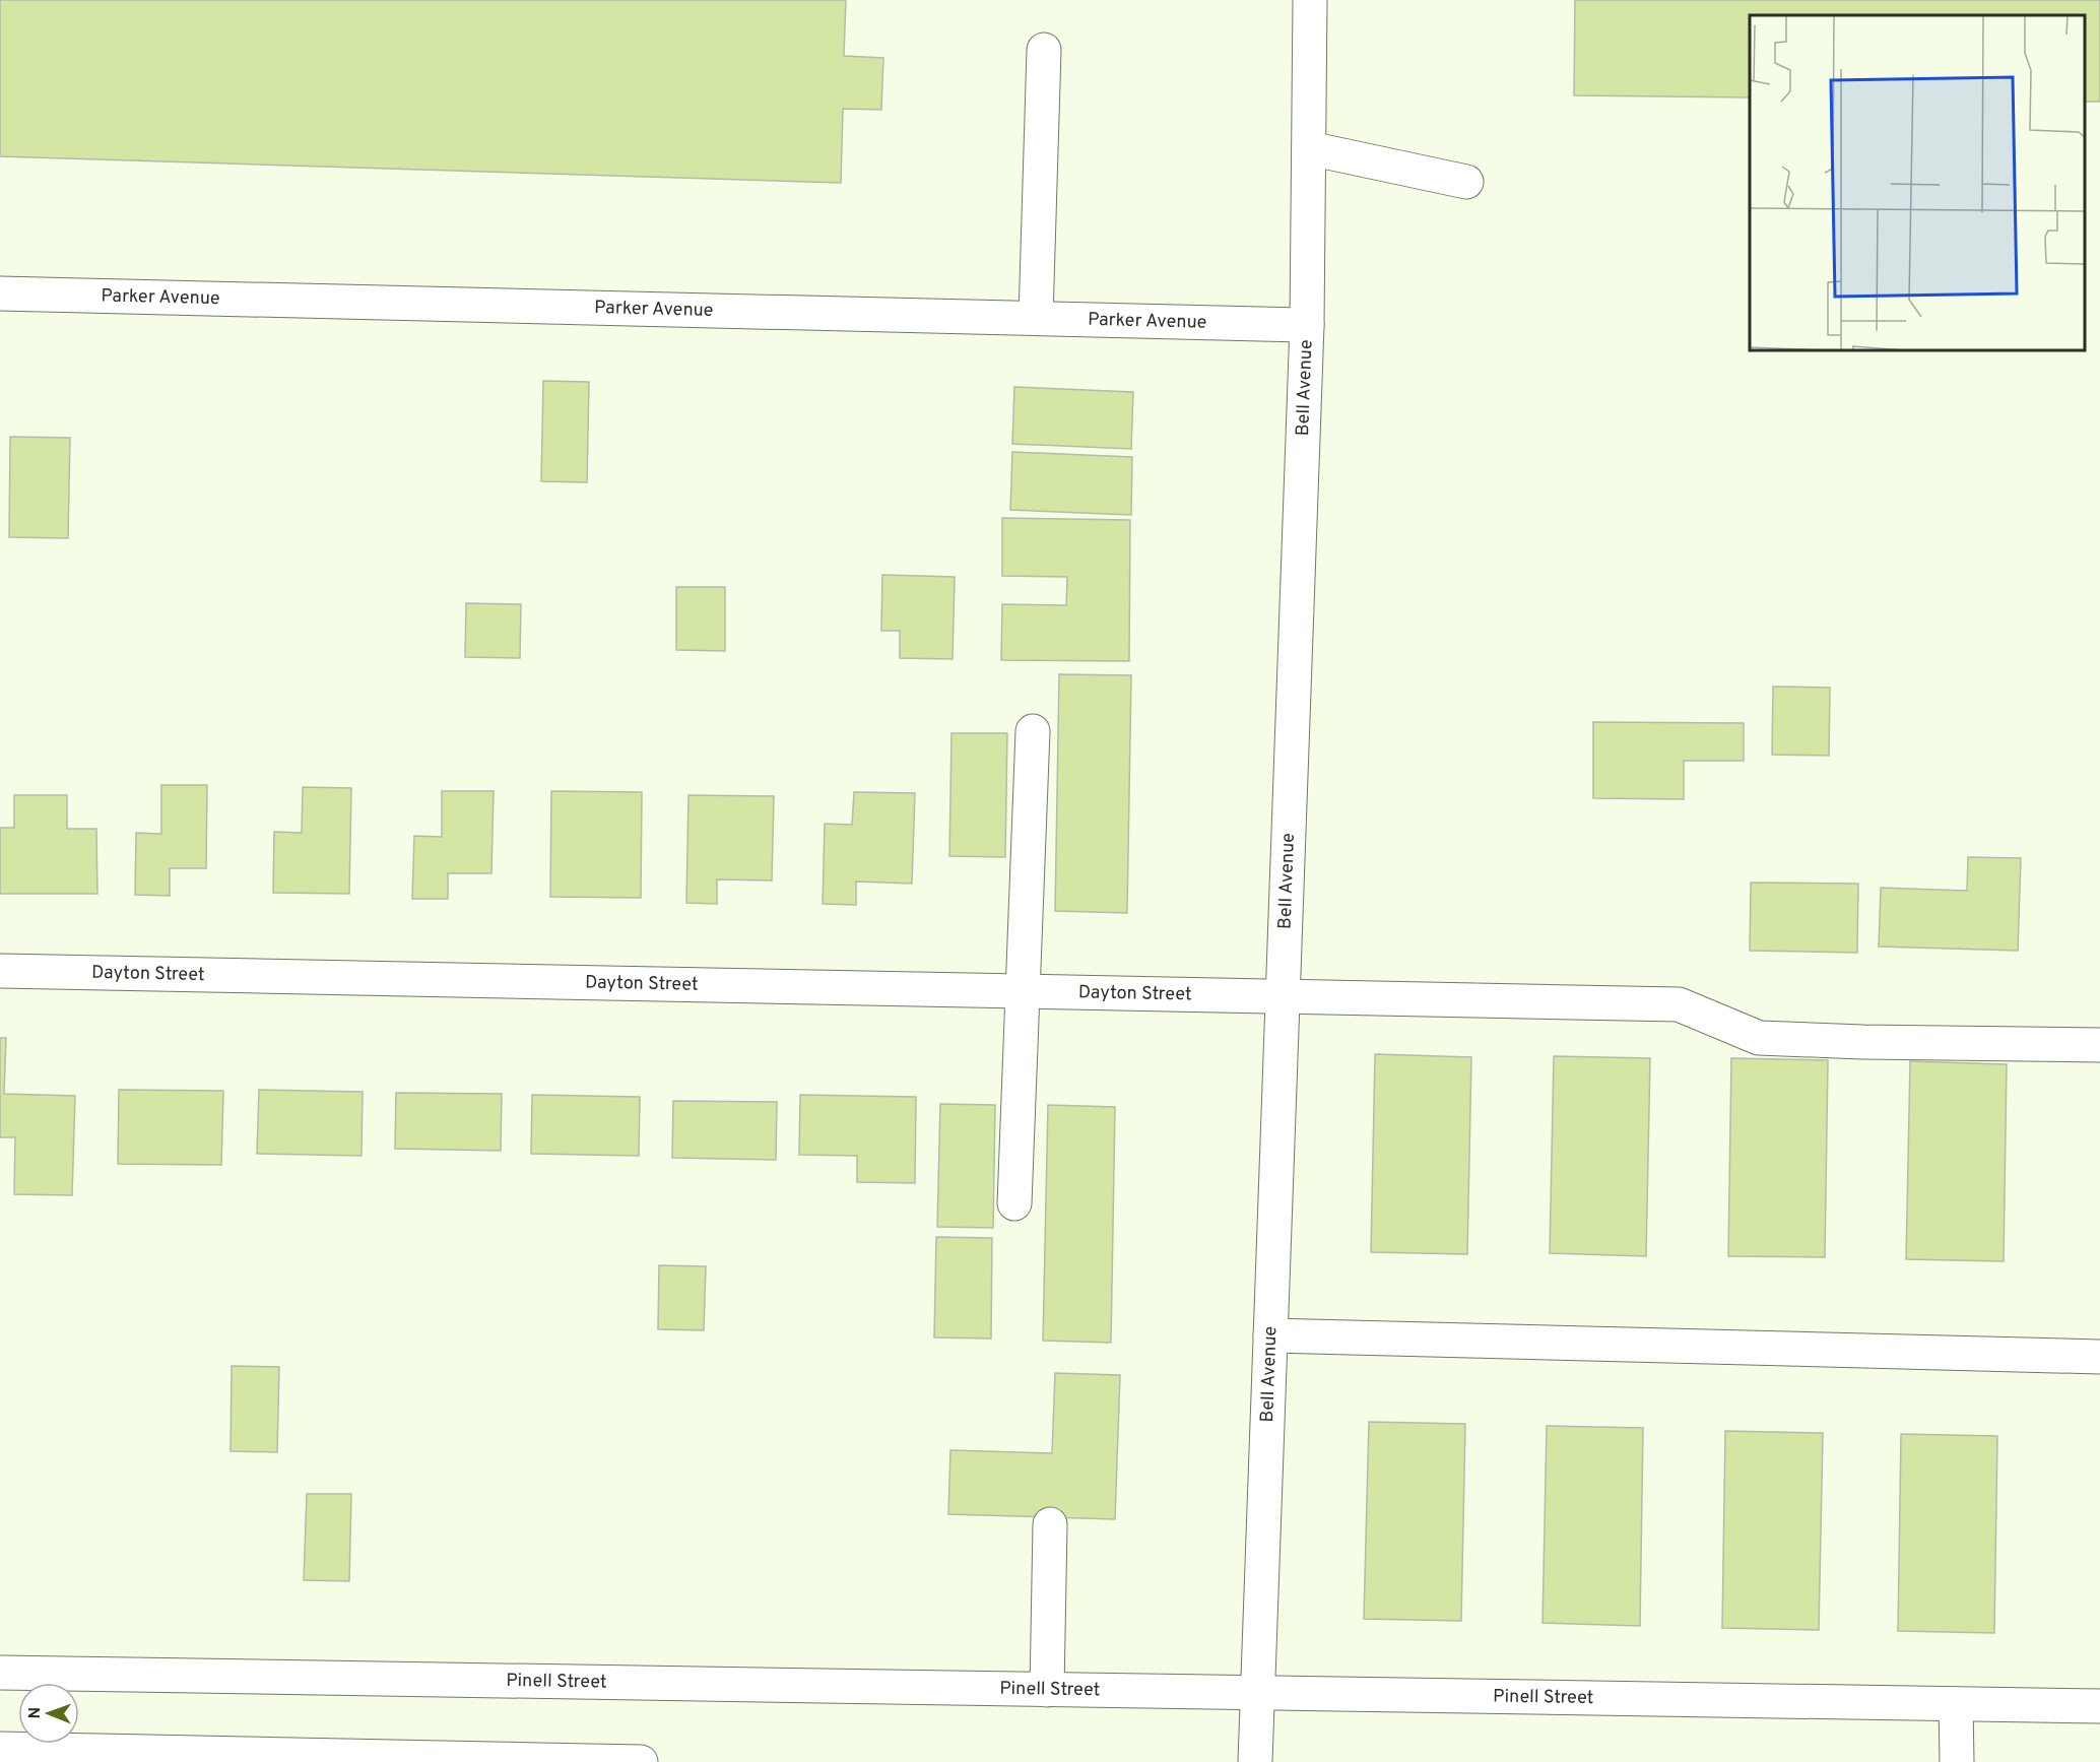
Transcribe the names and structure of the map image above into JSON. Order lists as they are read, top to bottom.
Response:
{
  "streets": {
    "street": [
      "Parker Avenue",
      "Bell Avenue",
      "Dayton Street",
      "Pinell Street"
    ]
  },
  "crossings": [
    ["Parker Avenue", "Bell Avenue"],
    ["Bell Avenue", "Dayton Street"],
    ["Bell Avenue", "Pinell Street"]
  ],
  "north": "left"
}
